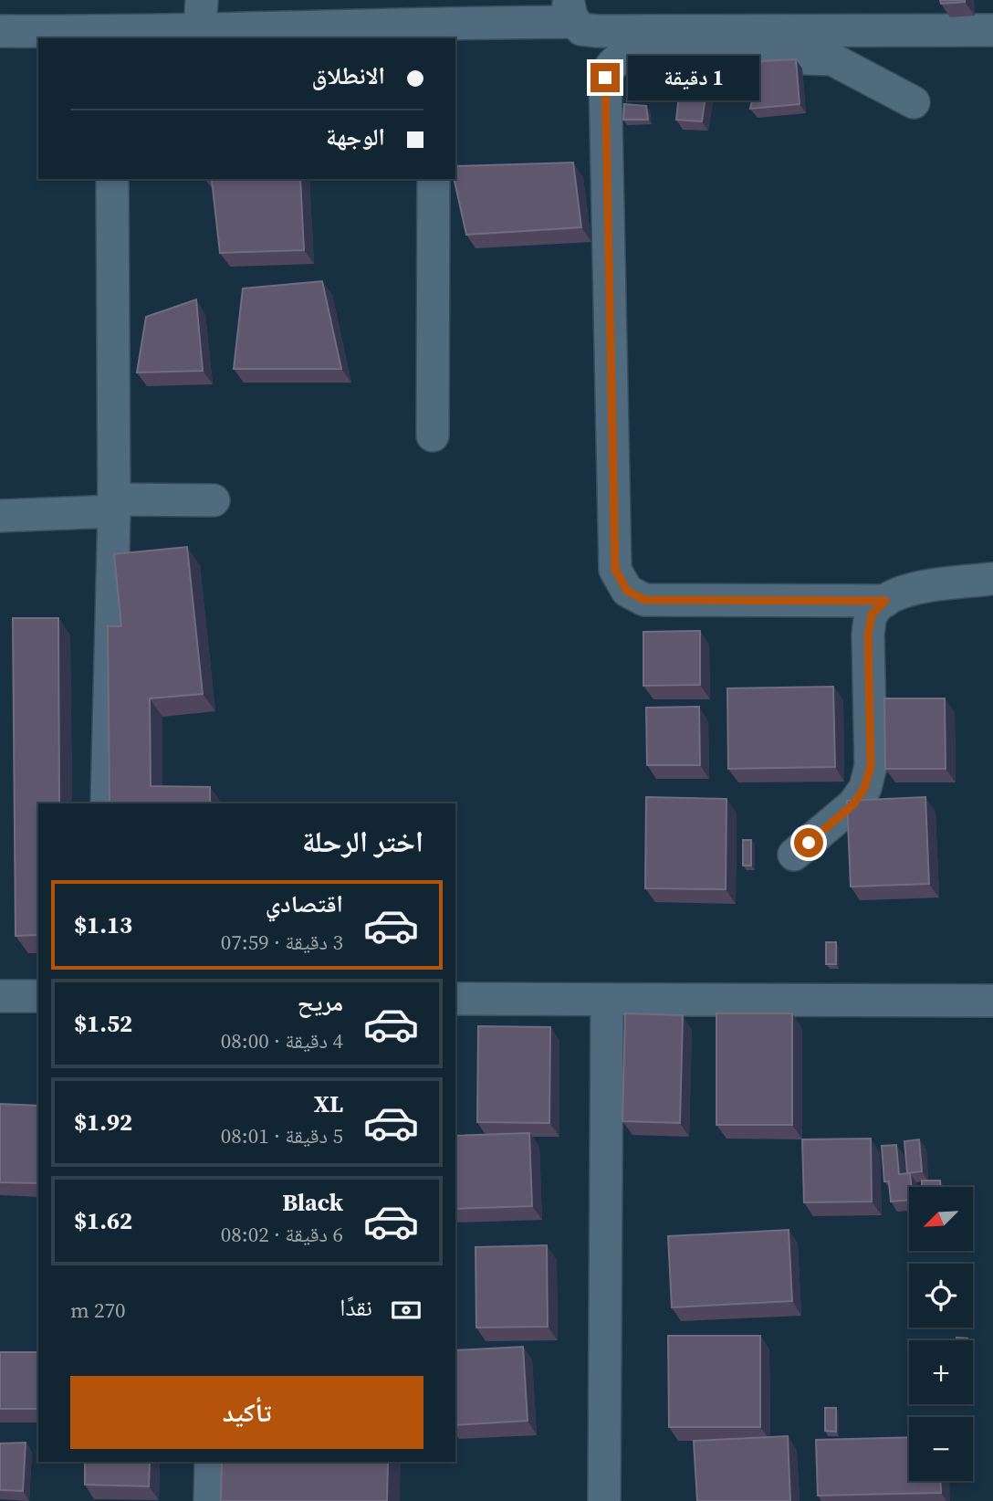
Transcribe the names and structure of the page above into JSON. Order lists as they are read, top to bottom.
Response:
{
  "north": "bottom left",
  "page": {
    "banner": ["الانطلاق", "الوجهة"],
    "bubble": "1 دقيقة",
    "heading": "اختر الرحلة",
    "list": [
      {
        "name": "اقتصادي",
        "note": "3 دقيقة · 07:59",
        "value": "$1.13"
      },
      {
        "name": "مريح",
        "note": "4 دقيقة · 08:00",
        "value": "$1.52"
      },
      {
        "name": "XL",
        "note": "5 دقيقة · 08:01",
        "value": "$1.92"
      },
      {
        "name": "Black",
        "note": "6 دقيقة · 08:02",
        "value": "$1.62"
      }
    ],
    "map_buttons": ["+", "−"],
    "pay": ["نقدًا", "270 m"],
    "buttons": "تأكيد"
  }
}
